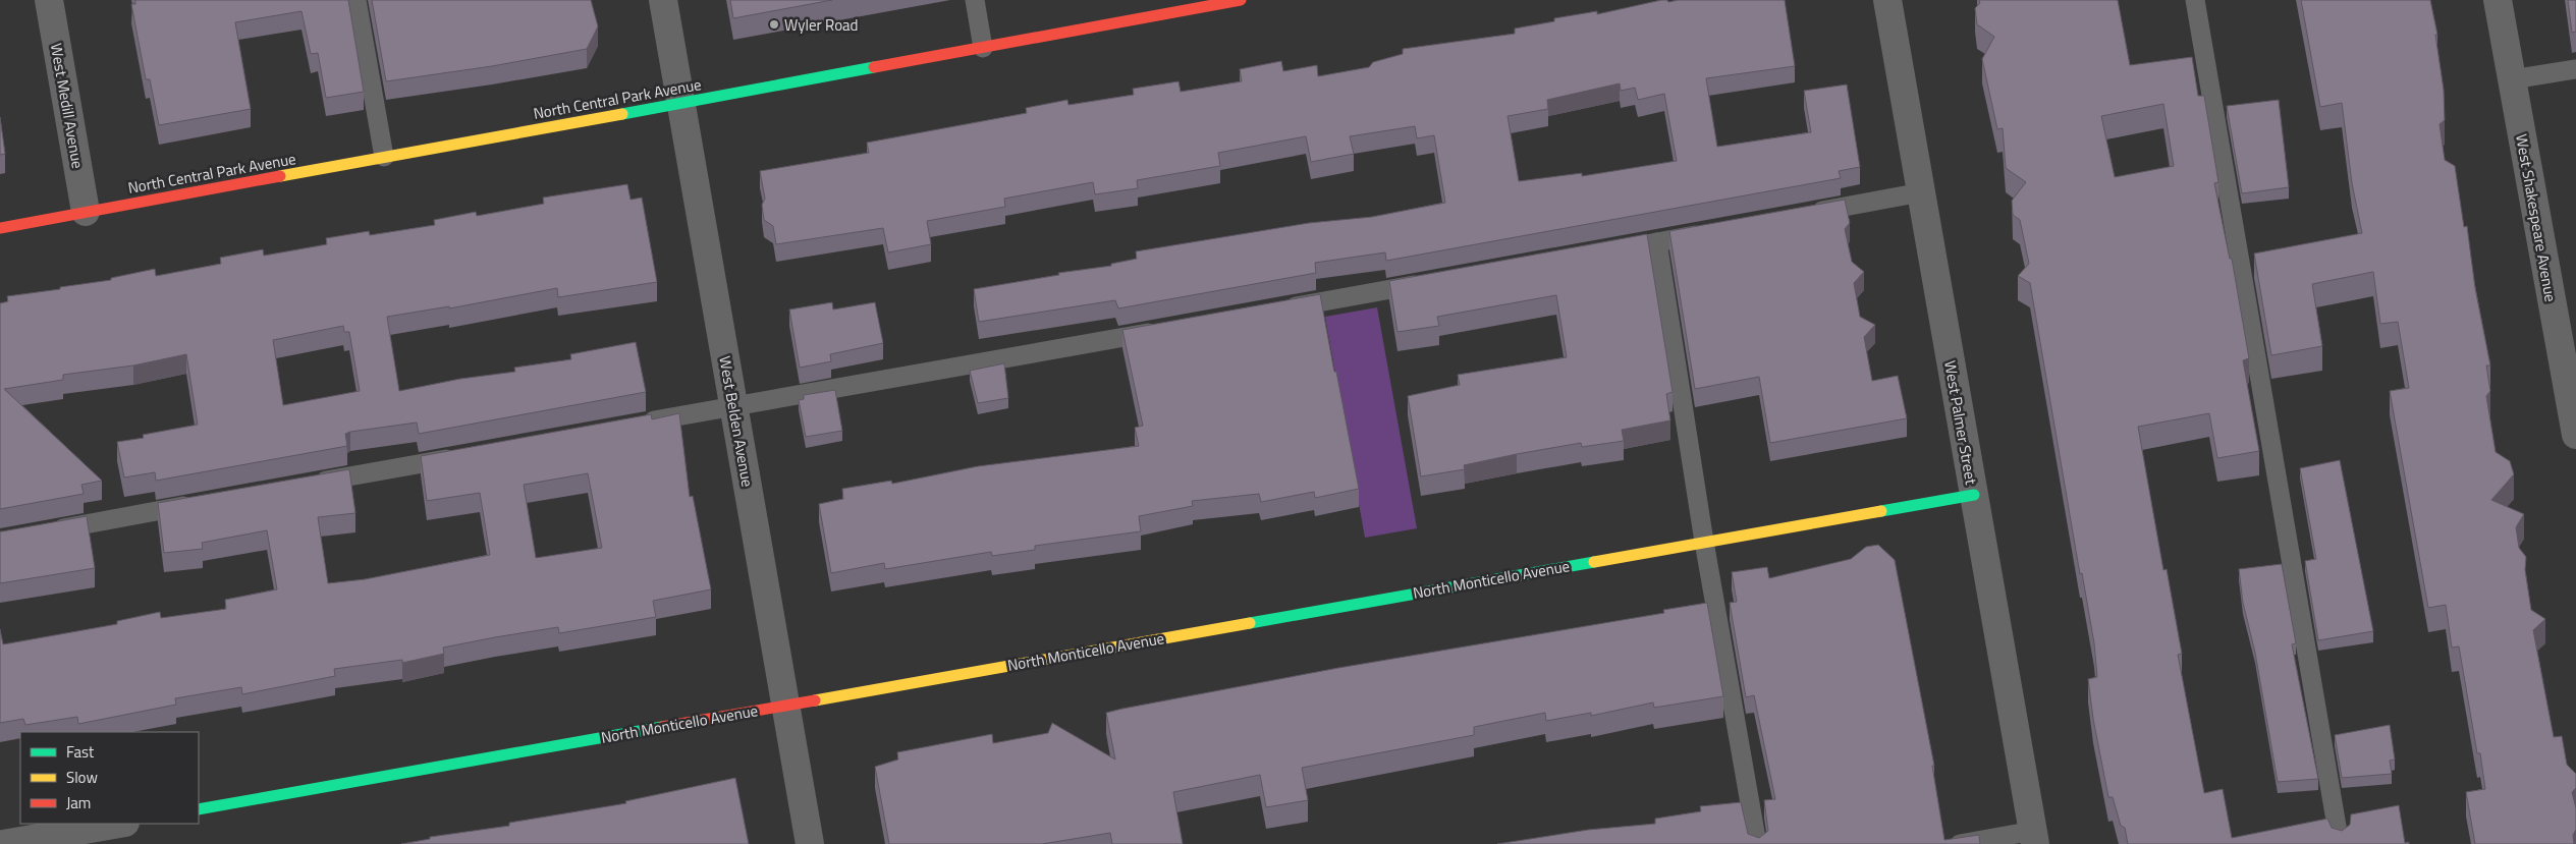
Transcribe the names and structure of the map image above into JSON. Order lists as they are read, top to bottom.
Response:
{
  "streets": {
    "street": [
      "North Central Park Avenue",
      "West Medill Avenue",
      "West Shakespeare Avenue",
      "West Belden Avenue",
      "West Palmer Street",
      "North Monticello Avenue"
    ]
  },
  "crossings": [
    ["North Central Park Avenue", "West Medill Avenue"],
    ["North Central Park Avenue", "West Belden Avenue"],
    ["West Belden Avenue", "North Monticello Avenue"],
    ["West Palmer Street", "North Monticello Avenue"]
  ],
  "places": ["Wyler Road"],
  "legend": ["Fast", "Slow", "Jam"]
}
